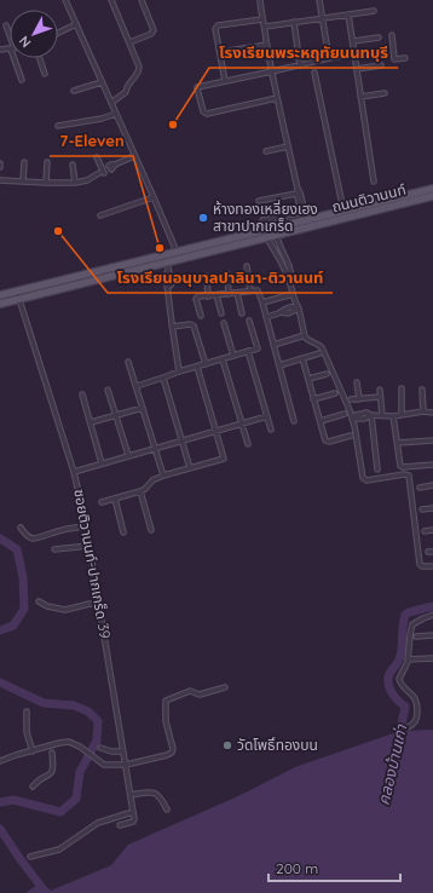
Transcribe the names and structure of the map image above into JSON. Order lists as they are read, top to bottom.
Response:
{
  "streets": {
    "main road": ["ถนนติวานนท์"],
    "street": ["ซอยติวานนท์-ปากเกร็ด 39"]
  },
  "crossings": [
    ["ถนนติวานนท์", "ซอยติวานนท์-ปากเกร็ด 39"]
  ],
  "water": ["คลองบ้านเก่า"],
  "places": [
    "โรงเรียนพระหฤทัยนนทบุรี",
    "ห้างทองเหลี่ยงเฮง สาขาปากเกร็ด",
    "โรงเรียนอนุบาลปาลินา-ติวานนท์",
    "7-Eleven",
    "วัดโพธิ์ทองบน"
  ],
  "scale_bar": "200 m",
  "north": "bottom left"
}
